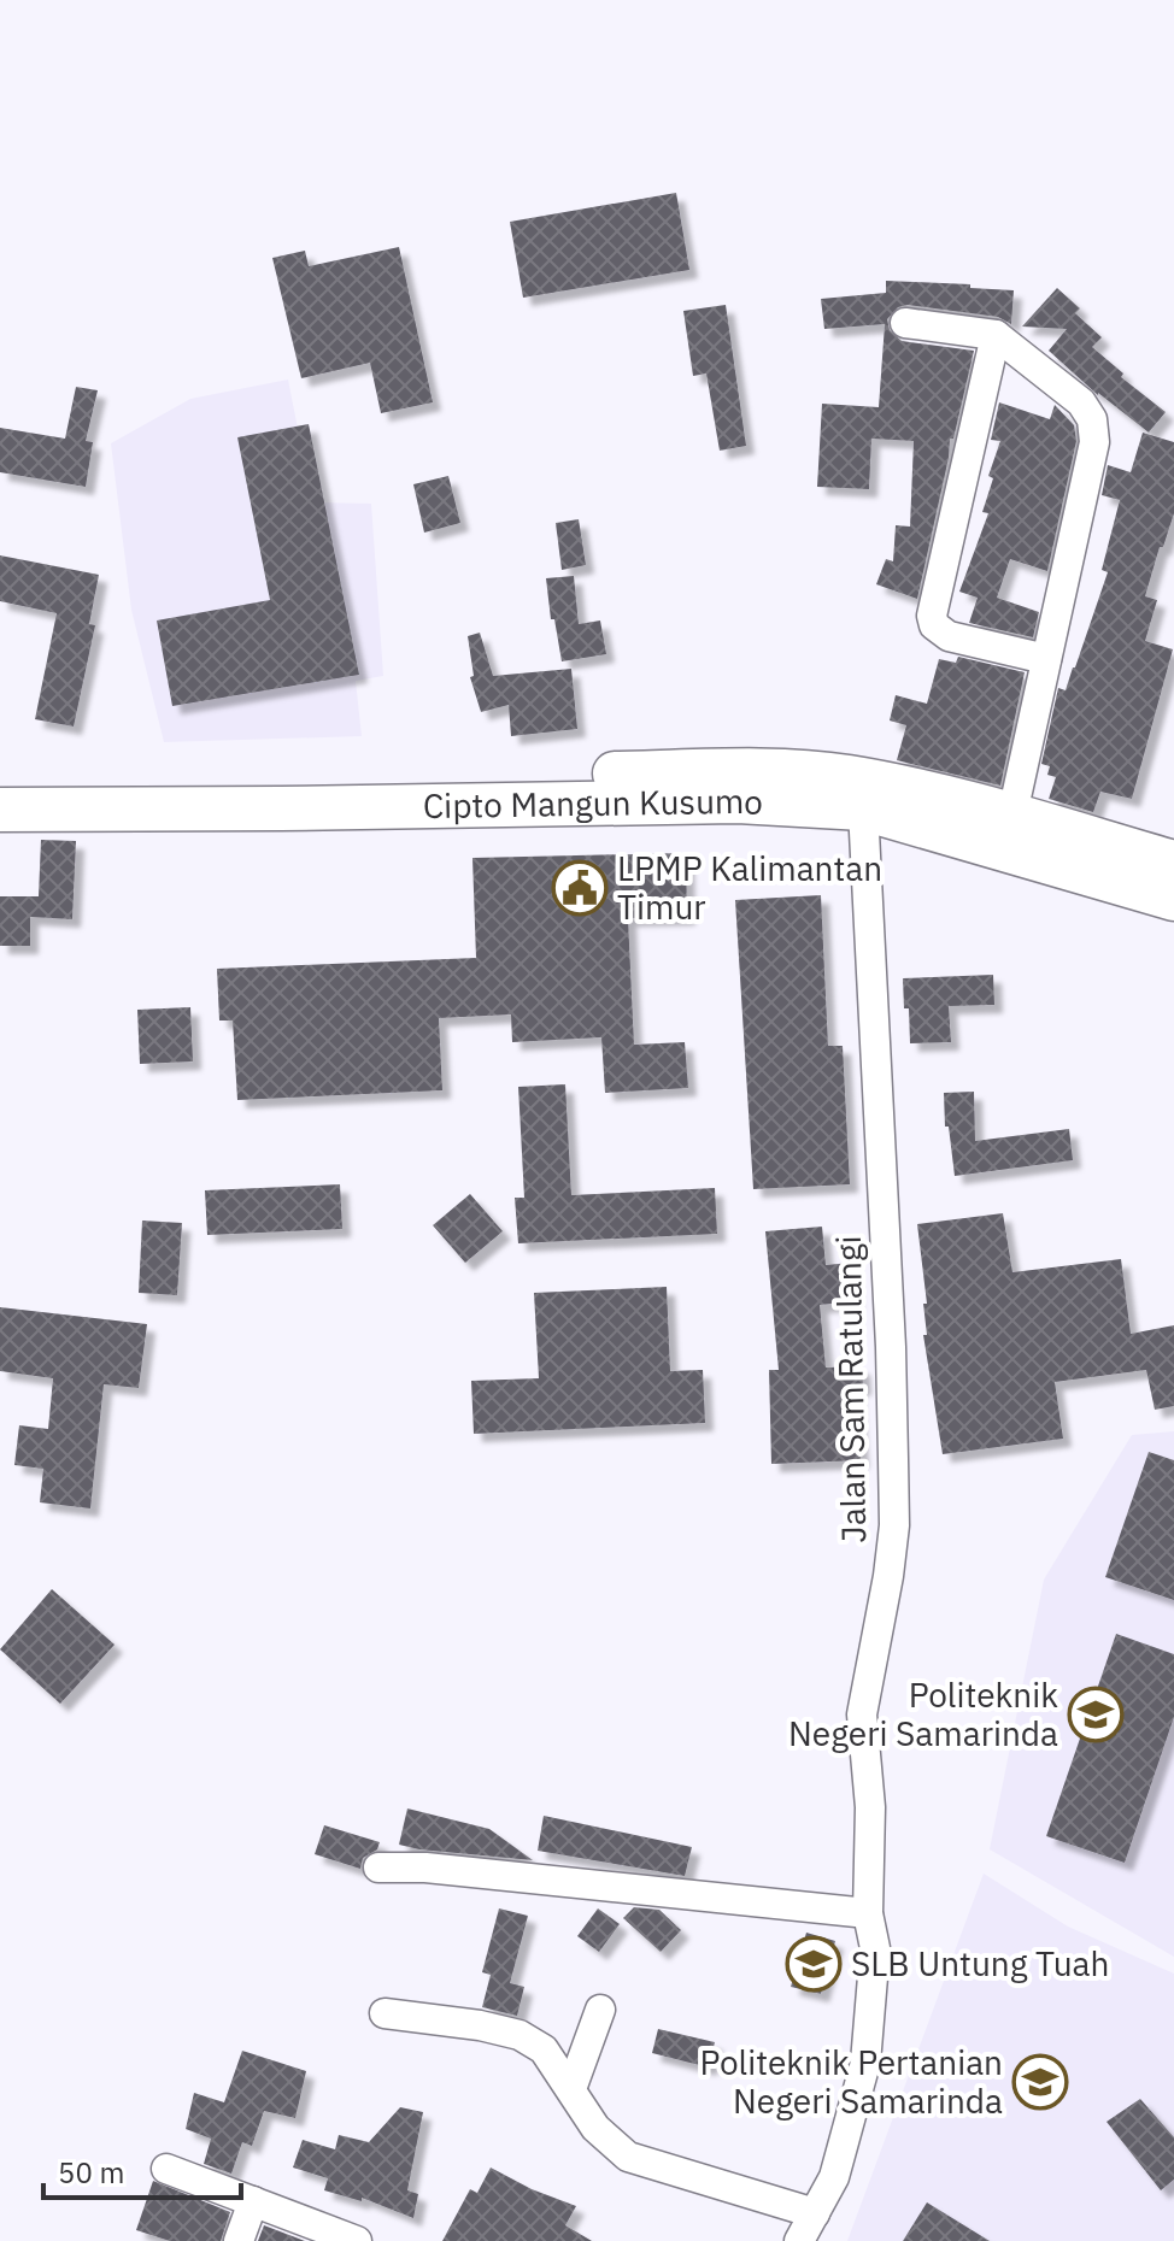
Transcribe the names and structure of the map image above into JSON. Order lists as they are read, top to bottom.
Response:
{
  "streets": {
    "highway": ["Cipto Mangun Kusumo"],
    "street": ["Jalan Sam Ratulangi"]
  },
  "crossings": [
    ["Cipto Mangun Kusumo", "Jalan Sam Ratulangi"]
  ],
  "places": {
    "public building": ["LPMP Kalimantan Timur"],
    "school or university": ["Politeknik Negeri Samarinda", "SLB Untung Tuah", "Politeknik Pertanian Negeri Samarinda"]
  },
  "scale_bar": "50 m"
}
